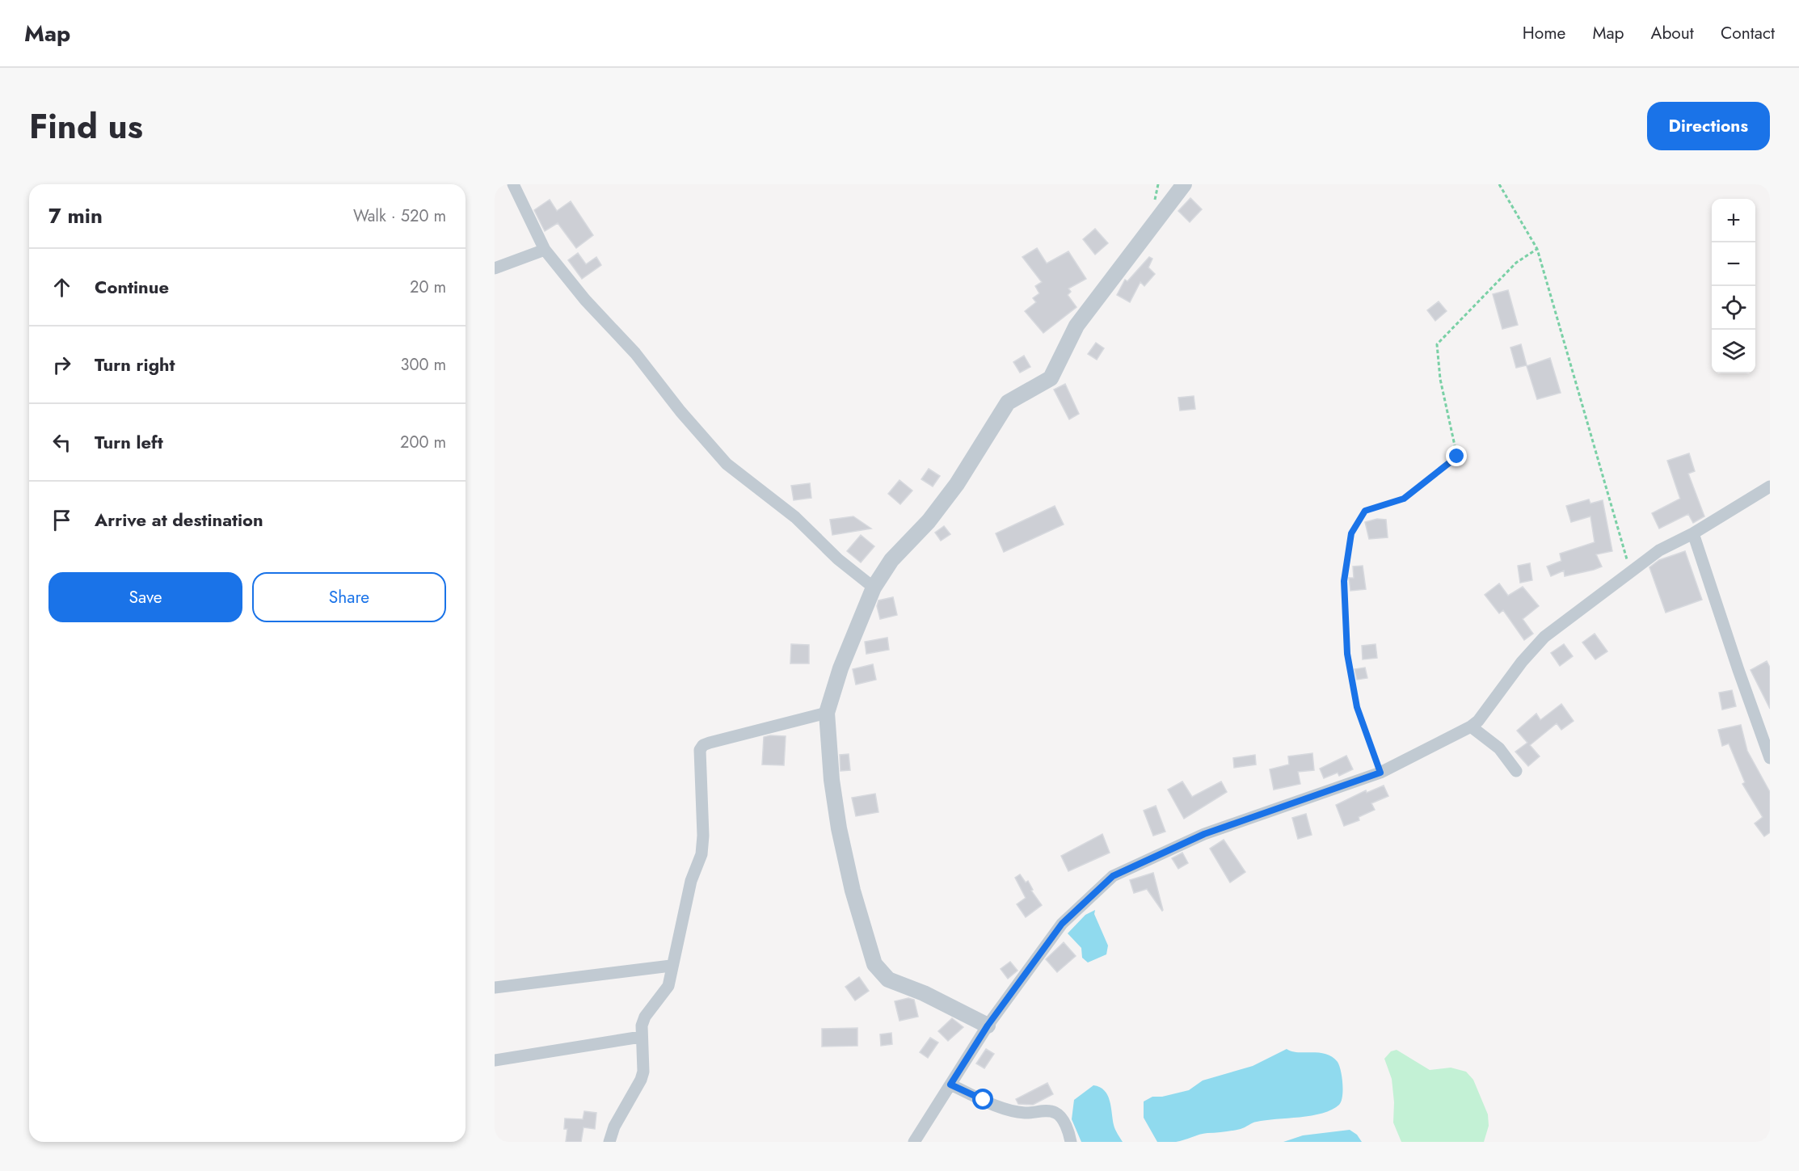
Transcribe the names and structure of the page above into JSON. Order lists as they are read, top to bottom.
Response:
{
  "page": {
    "header": "Map",
    "nav": [
      "Home",
      "Map",
      "About",
      "Contact"
    ],
    "title": "Find us",
    "buttons": [
      "Directions",
      ["Save", "Share"]
    ],
    "heading": ["7 min", "Walk · 520 m"],
    "map_buttons": ["+", "−"],
    "list": [
      ["Continue", "20 m"],
      ["Turn right", "300 m"],
      ["Turn left", "200 m"],
      "Arrive at destination"
    ]
  }
}
